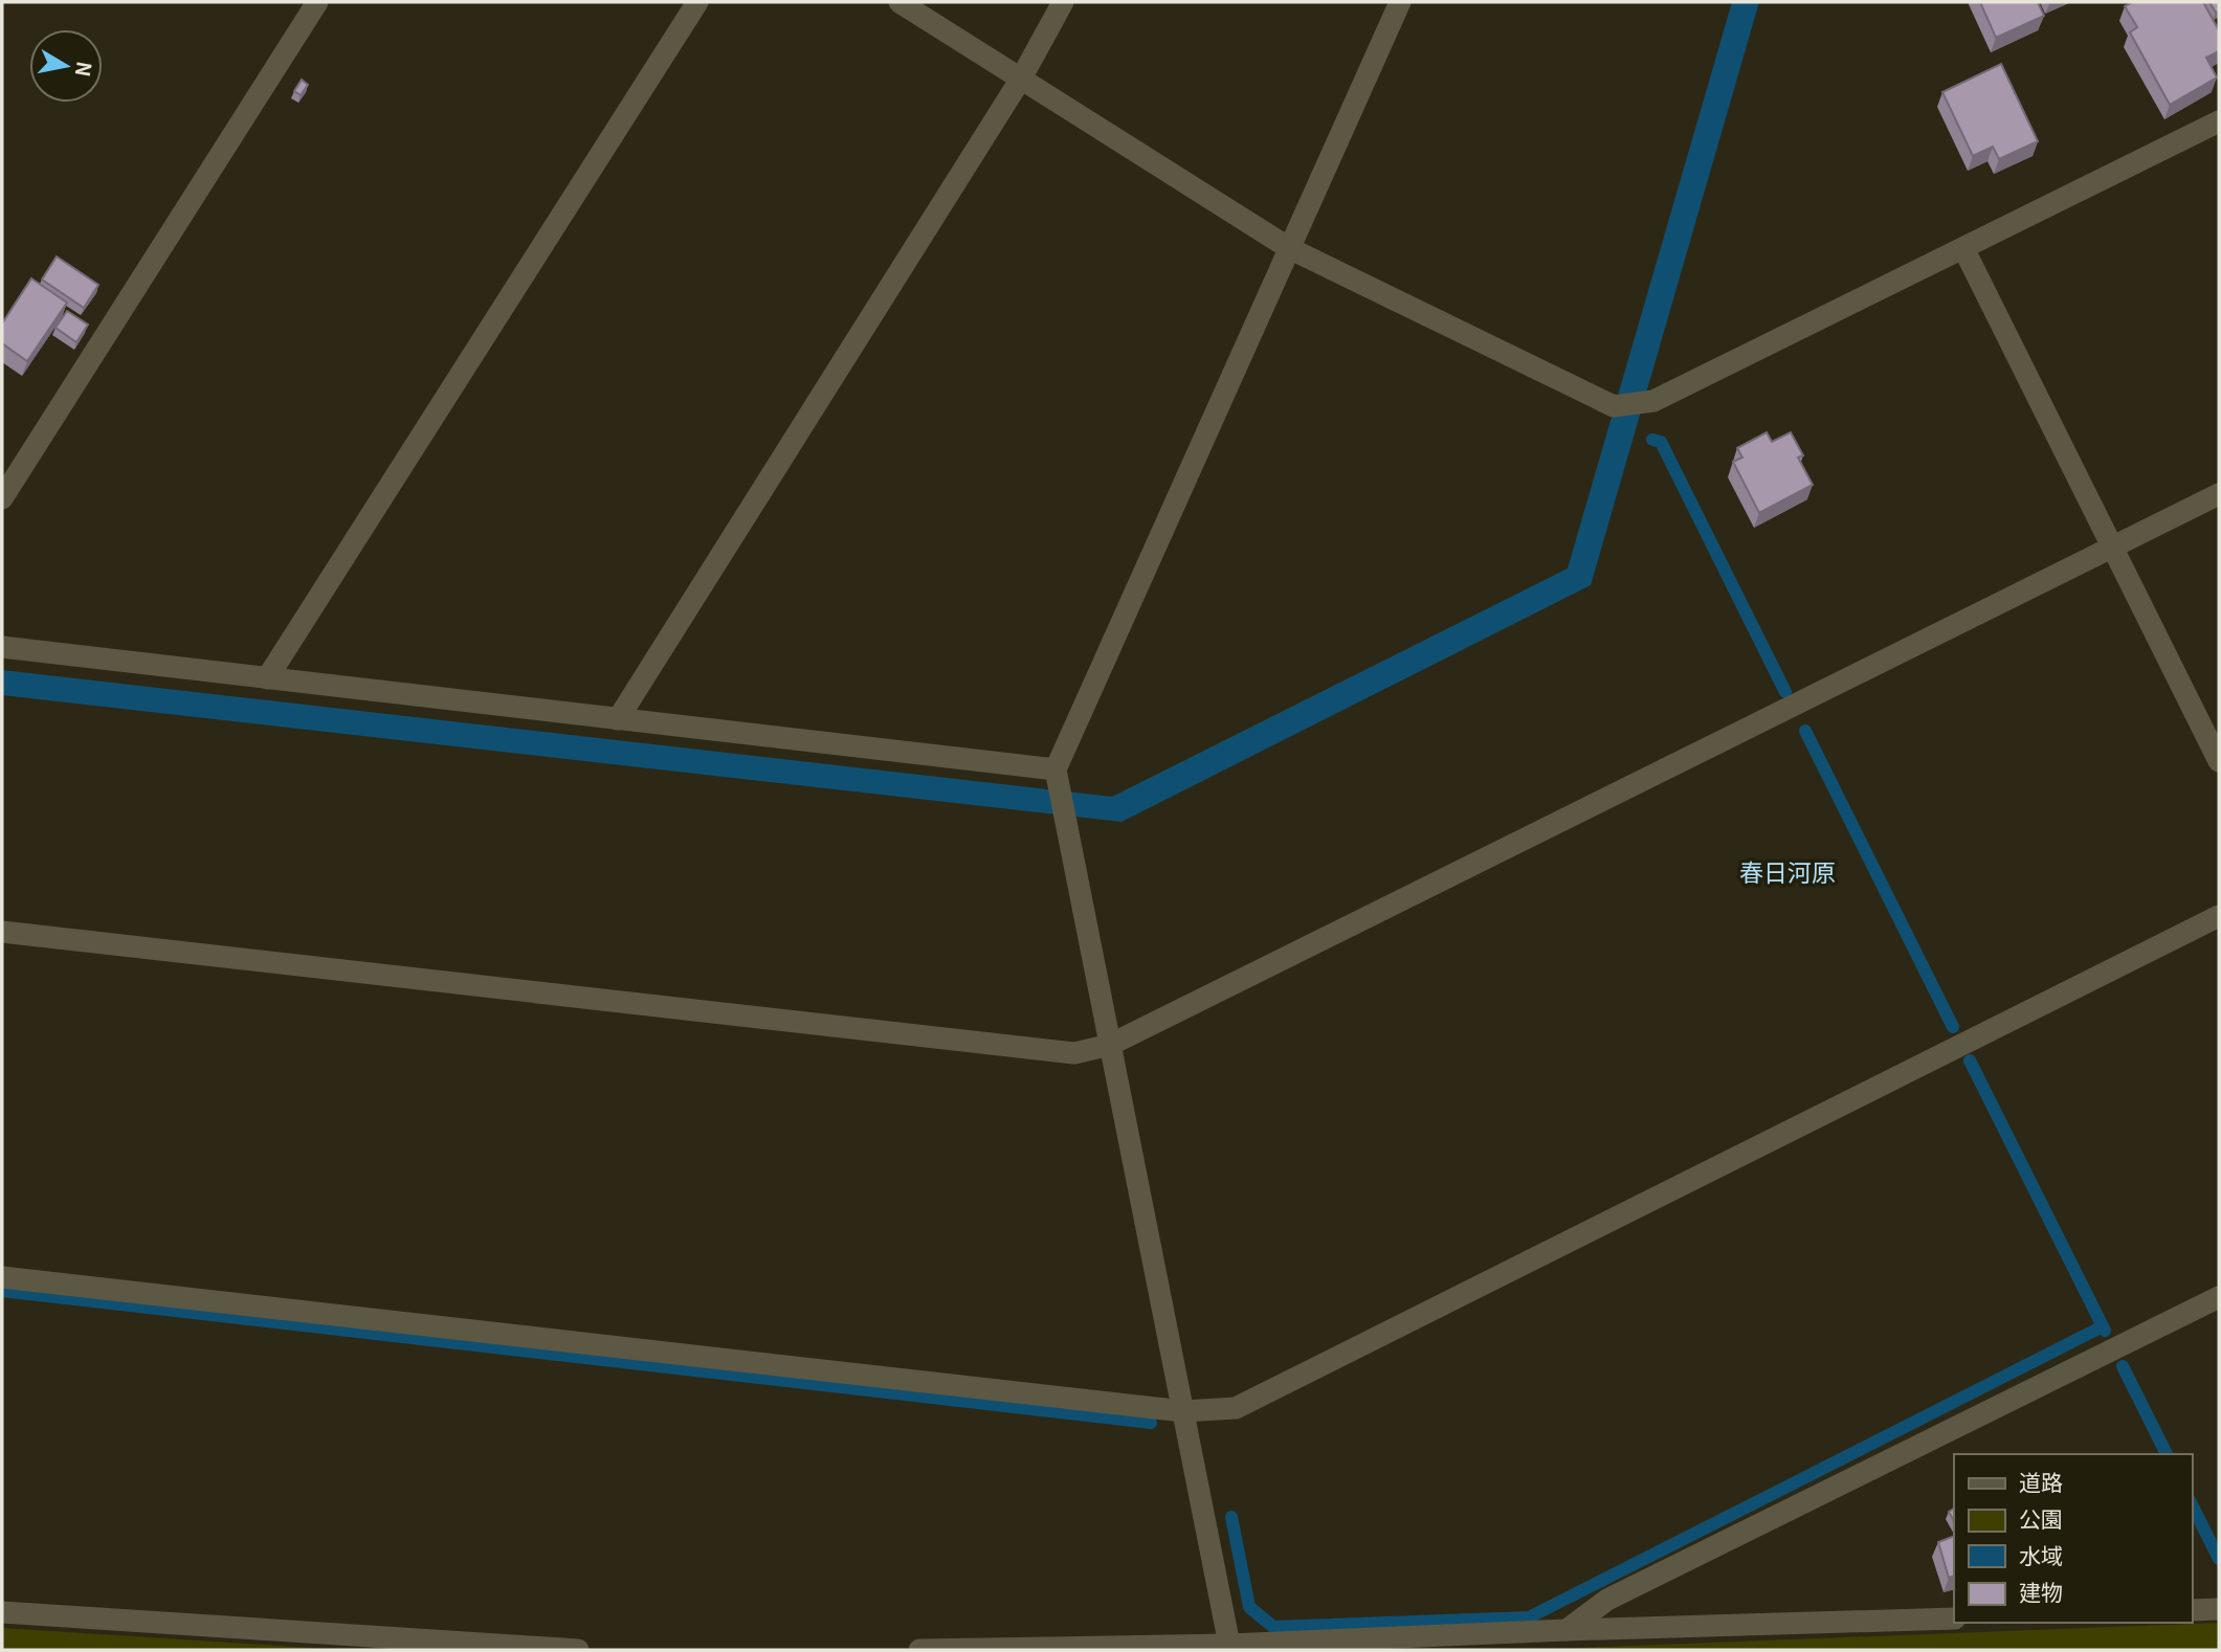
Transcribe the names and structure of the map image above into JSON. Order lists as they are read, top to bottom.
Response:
{
  "districts": ["春日河原"],
  "legend": [
    "道路",
    "公園",
    "水域",
    "建物"
  ],
  "north": "right"
}
